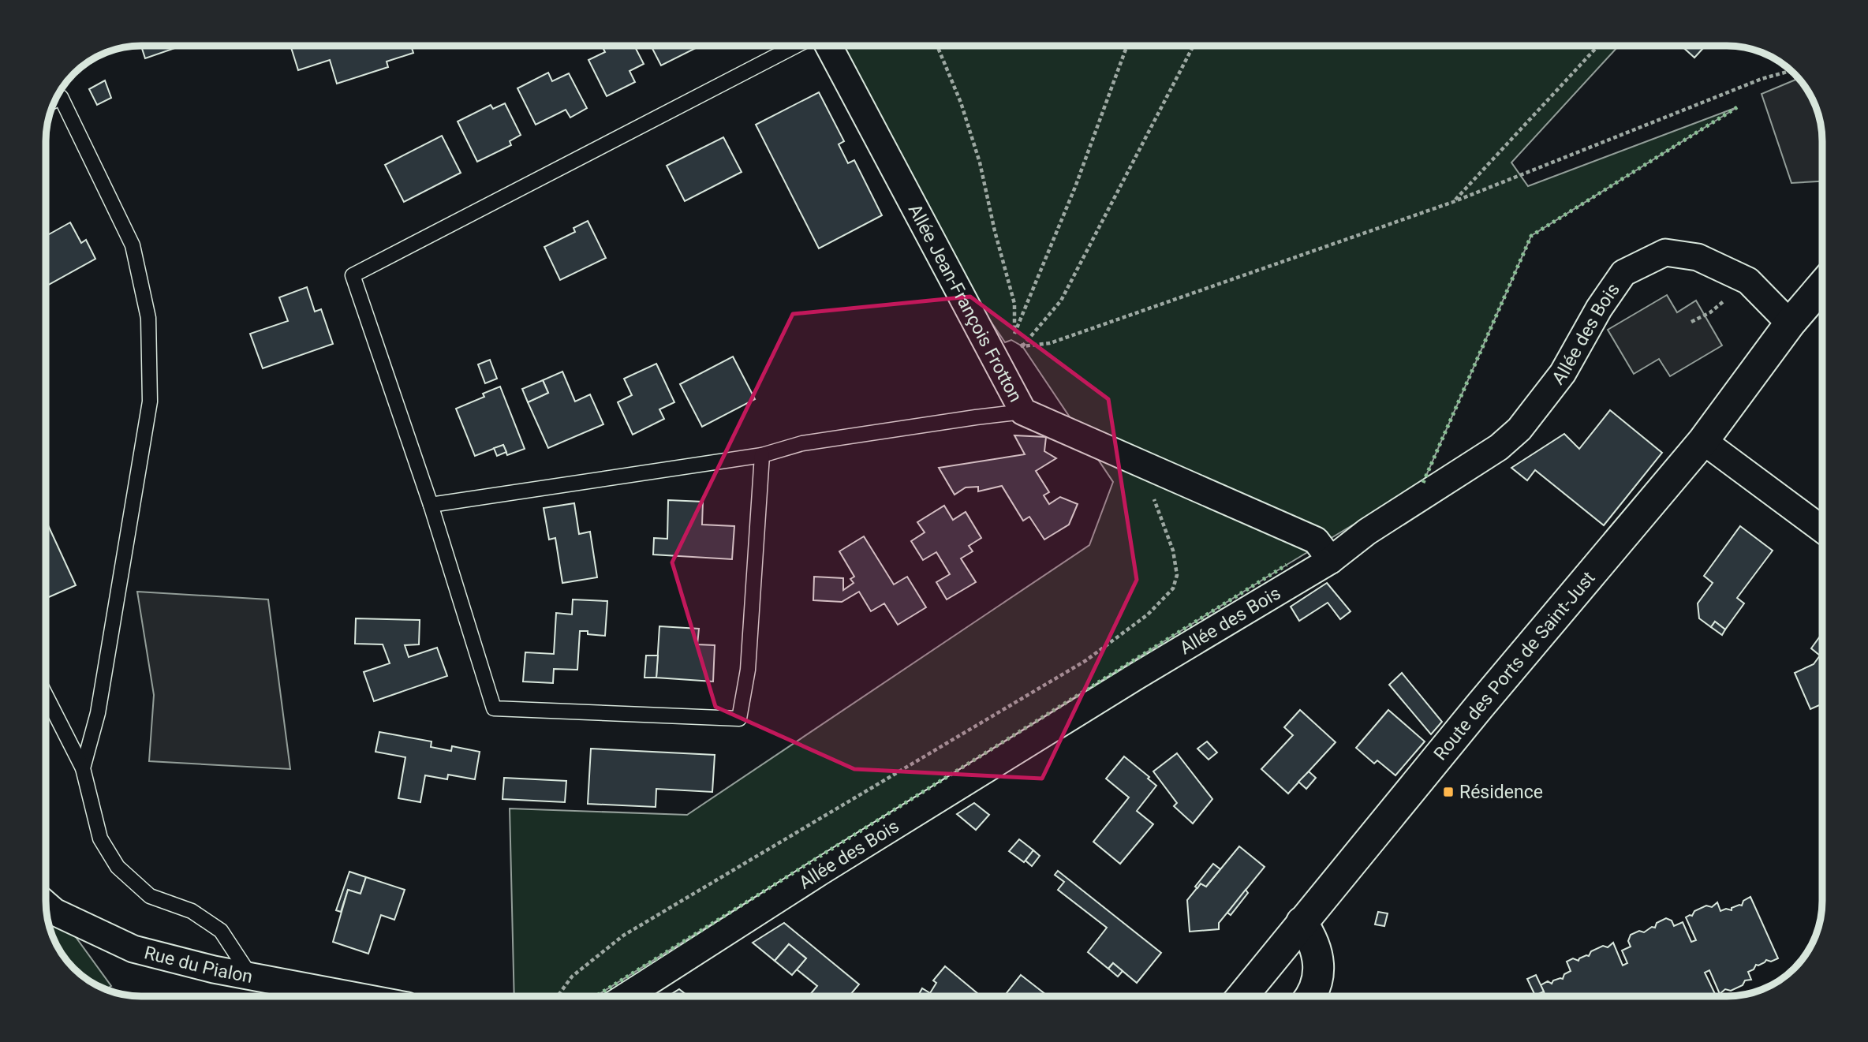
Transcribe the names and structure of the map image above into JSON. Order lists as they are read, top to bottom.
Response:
{
  "streets": {
    "main road": ["Route des Ports de Saint-Just"],
    "street": ["Allée Jean-François Frotton", "Allée des Bois", "Rue du Pialon"]
  },
  "crossings": [
    ["Allée Jean-François Frotton", "Allée des Bois"],
    ["Allée des Bois", "Route des Ports de Saint-Just"]
  ],
  "places": {
    "transit": ["Résidence"]
  }
}
